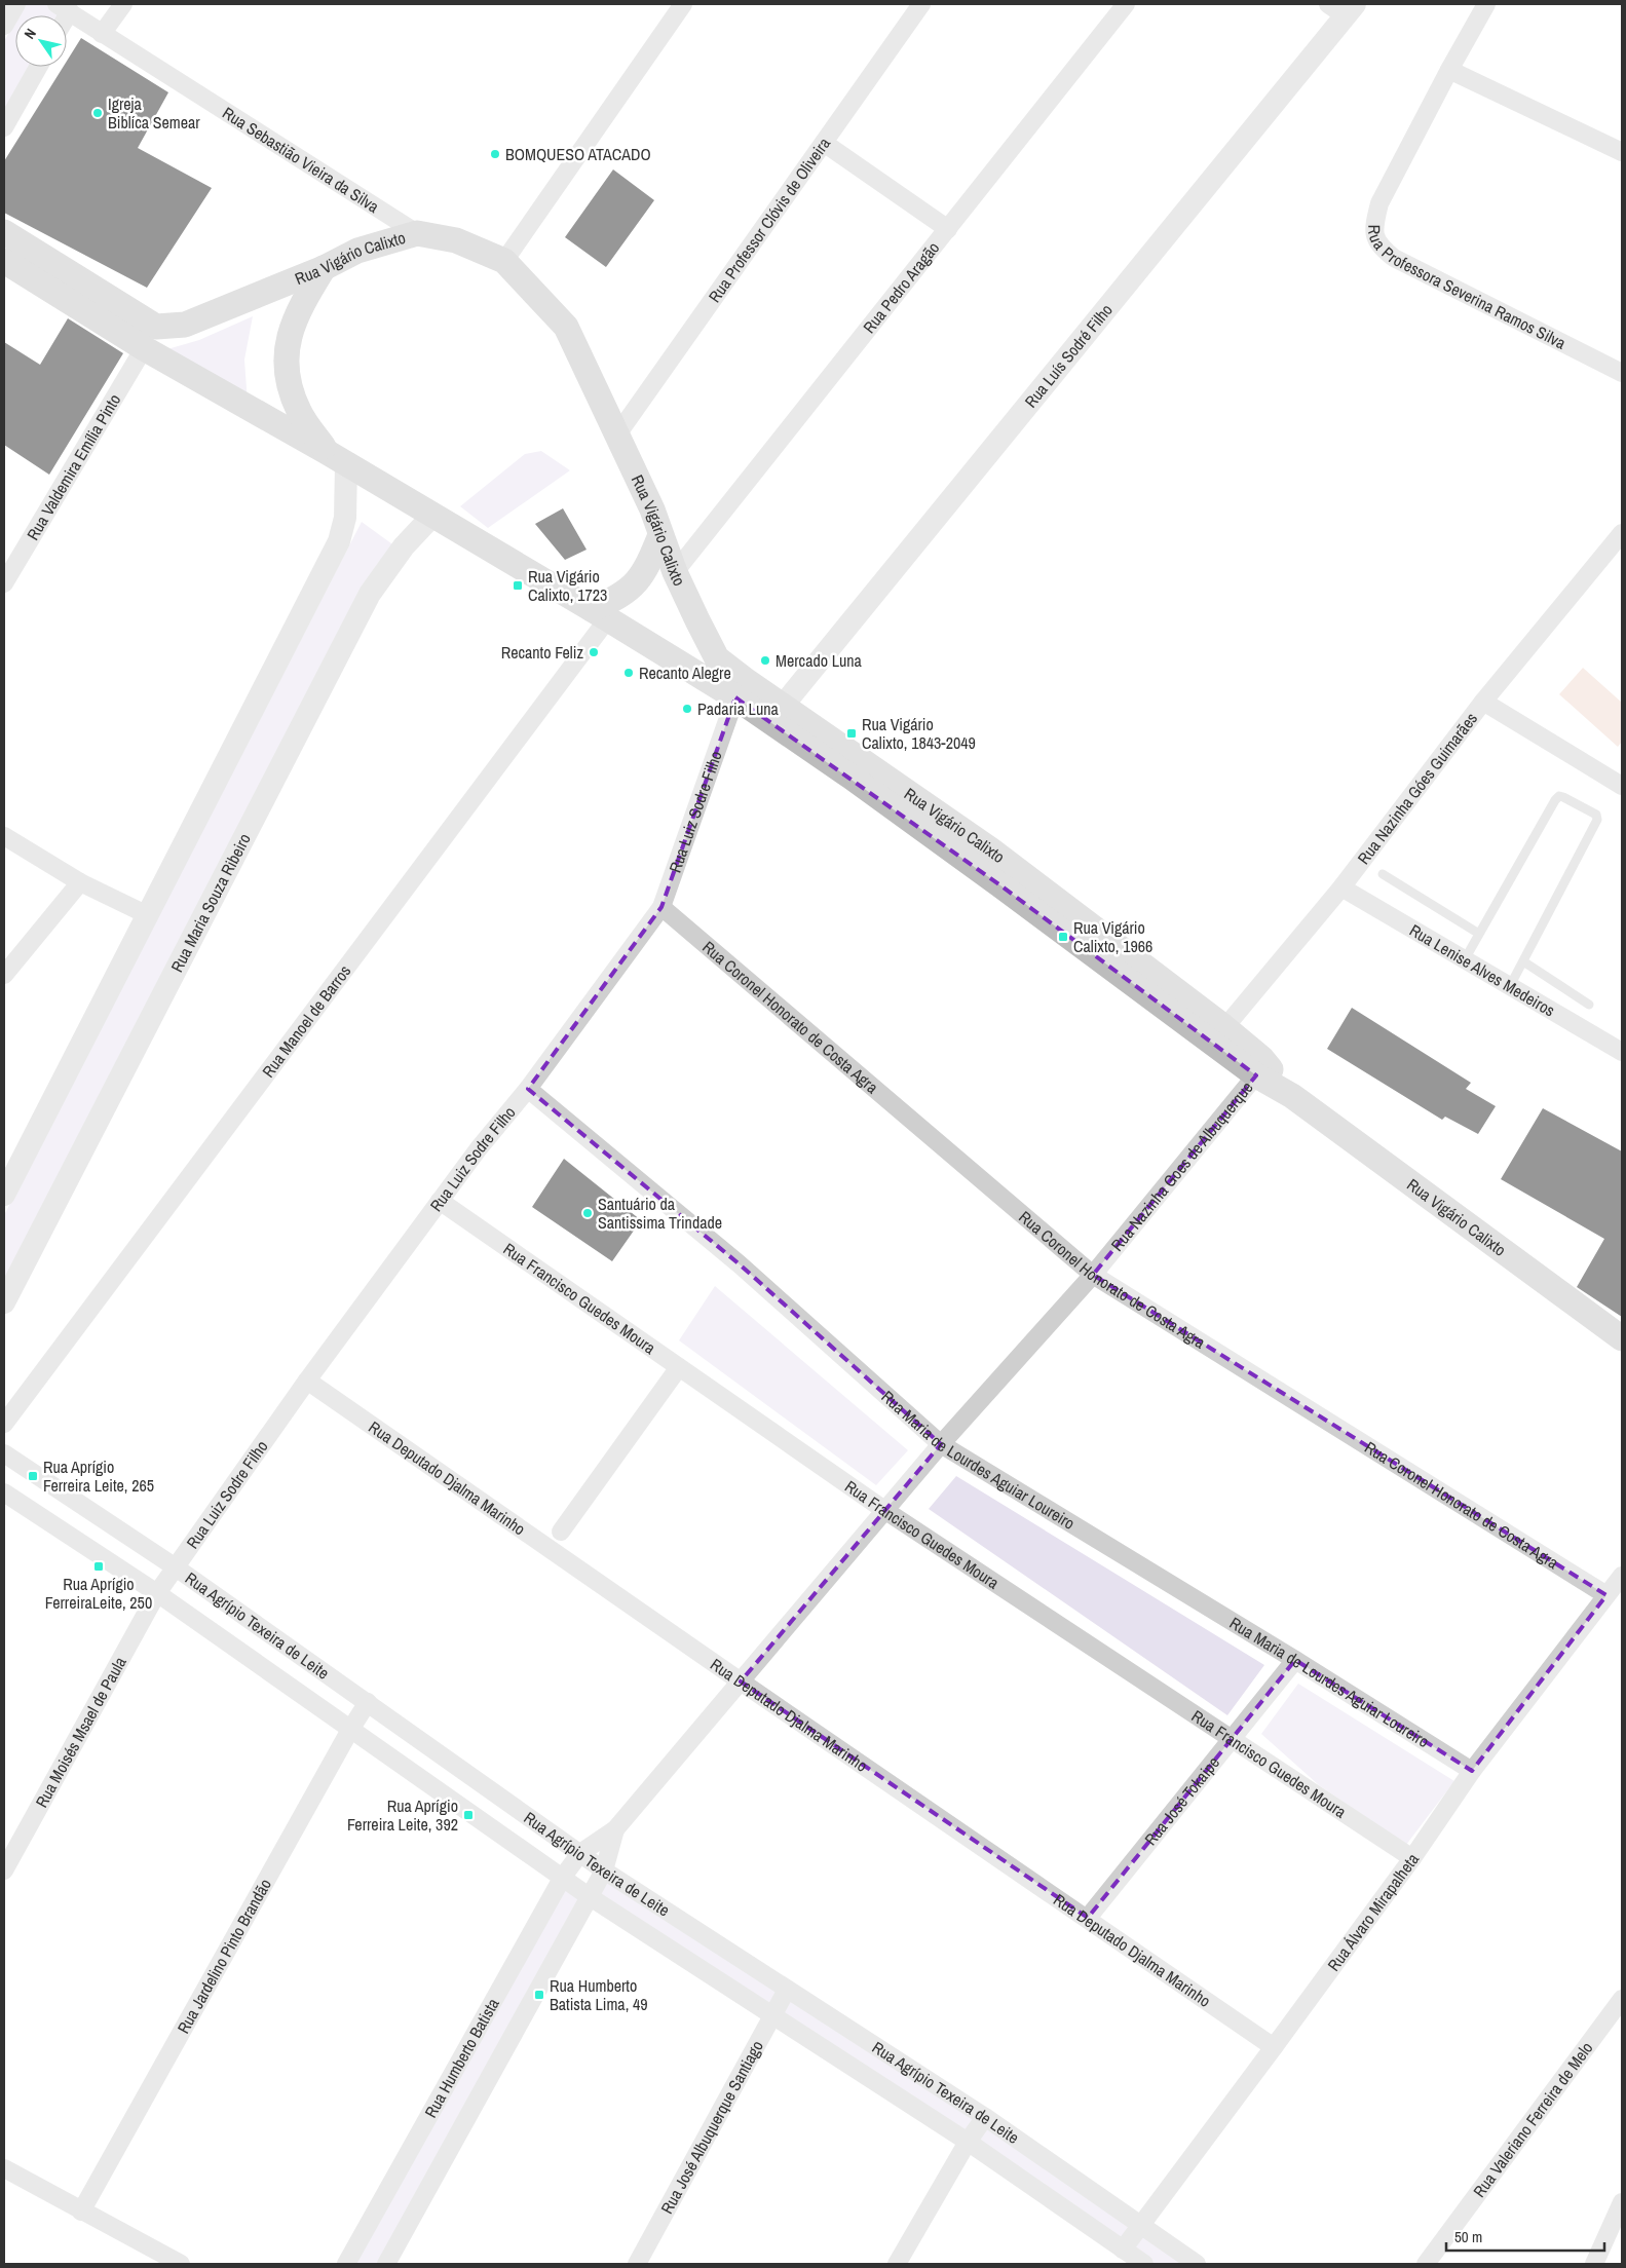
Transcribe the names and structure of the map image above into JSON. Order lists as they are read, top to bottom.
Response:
{
  "streets": {
    "main road": ["Rua Vigário Calixto"],
    "street": [
      "Rua Sebastião Vieira da Silva",
      "Rua Professor Clóvis de Oliveira",
      "Rua Professora Severina Ramos Silva",
      "Rua Pedro Aragão",
      "Rua Luís Sodré Filho",
      "Rua Valdemira Emília Pinto",
      "Rua Nazinha Góes Guimarães",
      "Rua Luiz Sodre Filho",
      "Rua Maria Souza Ribeiro",
      "Rua Lenise Alves Medeiros",
      "Rua Coronel Honorato de Costa Agra",
      "Rua Manoel de Barros",
      "Rua Nazinha Goes de Albuquerque",
      "Rua Francisco Guedes Moura",
      "Rua Maria de Lourdes Aguiar Loureiro",
      "Rua Deputado Djalma Marinho",
      "Rua Agrípio Texeira de Leite",
      "Rua Moisés Msael de Paula",
      "Rua José Tokaipe",
      "Rua Álvaro Mirapalheta",
      "Rua Jardelino Pinto Brandão",
      "Rua Humberto Batista",
      "Rua Valeriano Ferreira de Melo",
      "Rua José Albuquerque Santiago"
    ]
  },
  "crossings": [
    ["Rua Sebastião Vieira da Silva", "Rua Vigário Calixto"],
    ["Rua Professor Clóvis de Oliveira", "Rua Vigário Calixto"],
    ["Rua Vigário Calixto", "Rua Pedro Aragão"],
    ["Rua Vigário Calixto", "Rua Luís Sodré Filho"],
    ["Rua Vigário Calixto", "Rua Valdemira Emília Pinto"],
    ["Rua Vigário Calixto", "Rua Nazinha Góes Guimarães"],
    ["Rua Vigário Calixto", "Rua Luiz Sodre Filho"],
    ["Rua Vigário Calixto", "Rua Maria Souza Ribeiro"],
    ["Rua Vigário Calixto", "Rua Manoel de Barros"],
    ["Rua Vigário Calixto", "Rua Nazinha Goes de Albuquerque"],
    ["Rua Nazinha Góes Guimarães", "Rua Lenise Alves Medeiros"],
    ["Rua Luiz Sodre Filho", "Rua Coronel Honorato de Costa Agra"],
    ["Rua Luiz Sodre Filho", "Rua Francisco Guedes Moura"],
    ["Rua Luiz Sodre Filho", "Rua Maria de Lourdes Aguiar Loureiro"],
    ["Rua Luiz Sodre Filho", "Rua Deputado Djalma Marinho"],
    ["Rua Luiz Sodre Filho", "Rua Agrípio Texeira de Leite"],
    ["Rua Luiz Sodre Filho", "Rua Moisés Msael de Paula"],
    ["Rua Coronel Honorato de Costa Agra", "Rua Nazinha Goes de Albuquerque"],
    ["Rua Coronel Honorato de Costa Agra", "Rua Álvaro Mirapalheta"],
    ["Rua Nazinha Goes de Albuquerque", "Rua Francisco Guedes Moura"],
    ["Rua Nazinha Goes de Albuquerque", "Rua Maria de Lourdes Aguiar Loureiro"],
    ["Rua Nazinha Goes de Albuquerque", "Rua Deputado Djalma Marinho"],
    ["Rua Nazinha Goes de Albuquerque", "Rua Agrípio Texeira de Leite"],
    ["Rua Nazinha Goes de Albuquerque", "Rua Humberto Batista"],
    ["Rua Francisco Guedes Moura", "Rua José Tokaipe"],
    ["Rua Francisco Guedes Moura", "Rua Álvaro Mirapalheta"],
    ["Rua Maria de Lourdes Aguiar Loureiro", "Rua José Tokaipe"],
    ["Rua Maria de Lourdes Aguiar Loureiro", "Rua Álvaro Mirapalheta"],
    ["Rua Deputado Djalma Marinho", "Rua José Tokaipe"],
    ["Rua Deputado Djalma Marinho", "Rua Álvaro Mirapalheta"],
    ["Rua Agrípio Texeira de Leite", "Rua Moisés Msael de Paula"],
    ["Rua Agrípio Texeira de Leite", "Rua Álvaro Mirapalheta"],
    ["Rua Agrípio Texeira de Leite", "Rua Jardelino Pinto Brandão"],
    ["Rua Agrípio Texeira de Leite", "Rua Humberto Batista"],
    ["Rua Agrípio Texeira de Leite", "Rua José Albuquerque Santiago"]
  ],
  "places": {
    "other": [
      "Igreja Biblíca Semear",
      "BOMQUESO ATACADO",
      "Recanto Feliz",
      "Mercado Luna",
      "Recanto Alegre",
      "Padaria Luna",
      "Santuário da Santissima Trindade"
    ],
    "transit": [
      "Rua Vigário Calixto, 1723",
      "Rua Vigário Calixto, 1843-2049",
      "Rua Vigário Calixto, 1966",
      "Rua Aprígio Ferreira Leite, 265",
      "Rua Aprígio FerreiraLeite, 250",
      "Rua Aprígio Ferreira Leite, 392",
      "Rua Humberto Batista Lima, 49"
    ]
  },
  "scale_bar": "50 m",
  "north": "top left"
}
